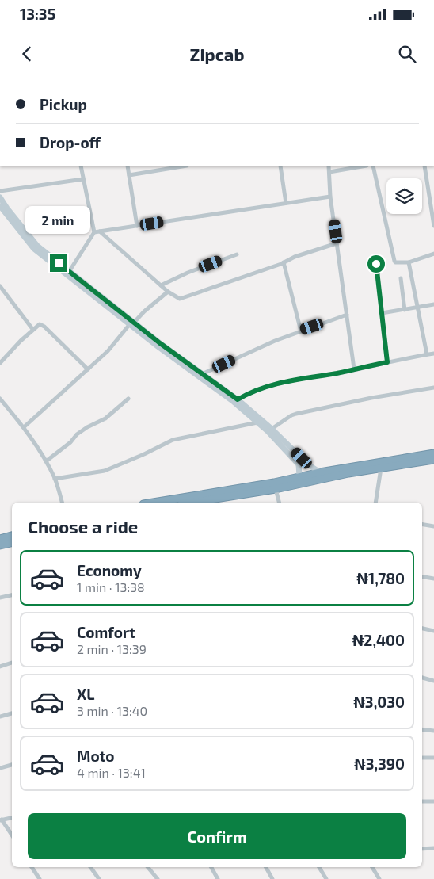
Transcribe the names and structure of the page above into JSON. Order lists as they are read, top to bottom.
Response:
{
  "page": {
    "status": "13:35",
    "header": "Zipcab",
    "banner": ["Pickup", "Drop-off"],
    "bubble": "2 min",
    "heading": "Choose a ride",
    "list": [
      {
        "name": "Economy",
        "note": "1 min · 13:38",
        "value": "₦1,780"
      },
      {
        "name": "Comfort",
        "note": "2 min · 13:39",
        "value": "₦2,400"
      },
      {
        "name": "XL",
        "note": "3 min · 13:40",
        "value": "₦3,030"
      },
      {
        "name": "Moto",
        "note": "4 min · 13:41",
        "value": "₦3,390"
      }
    ],
    "buttons": "Confirm"
  }
}
